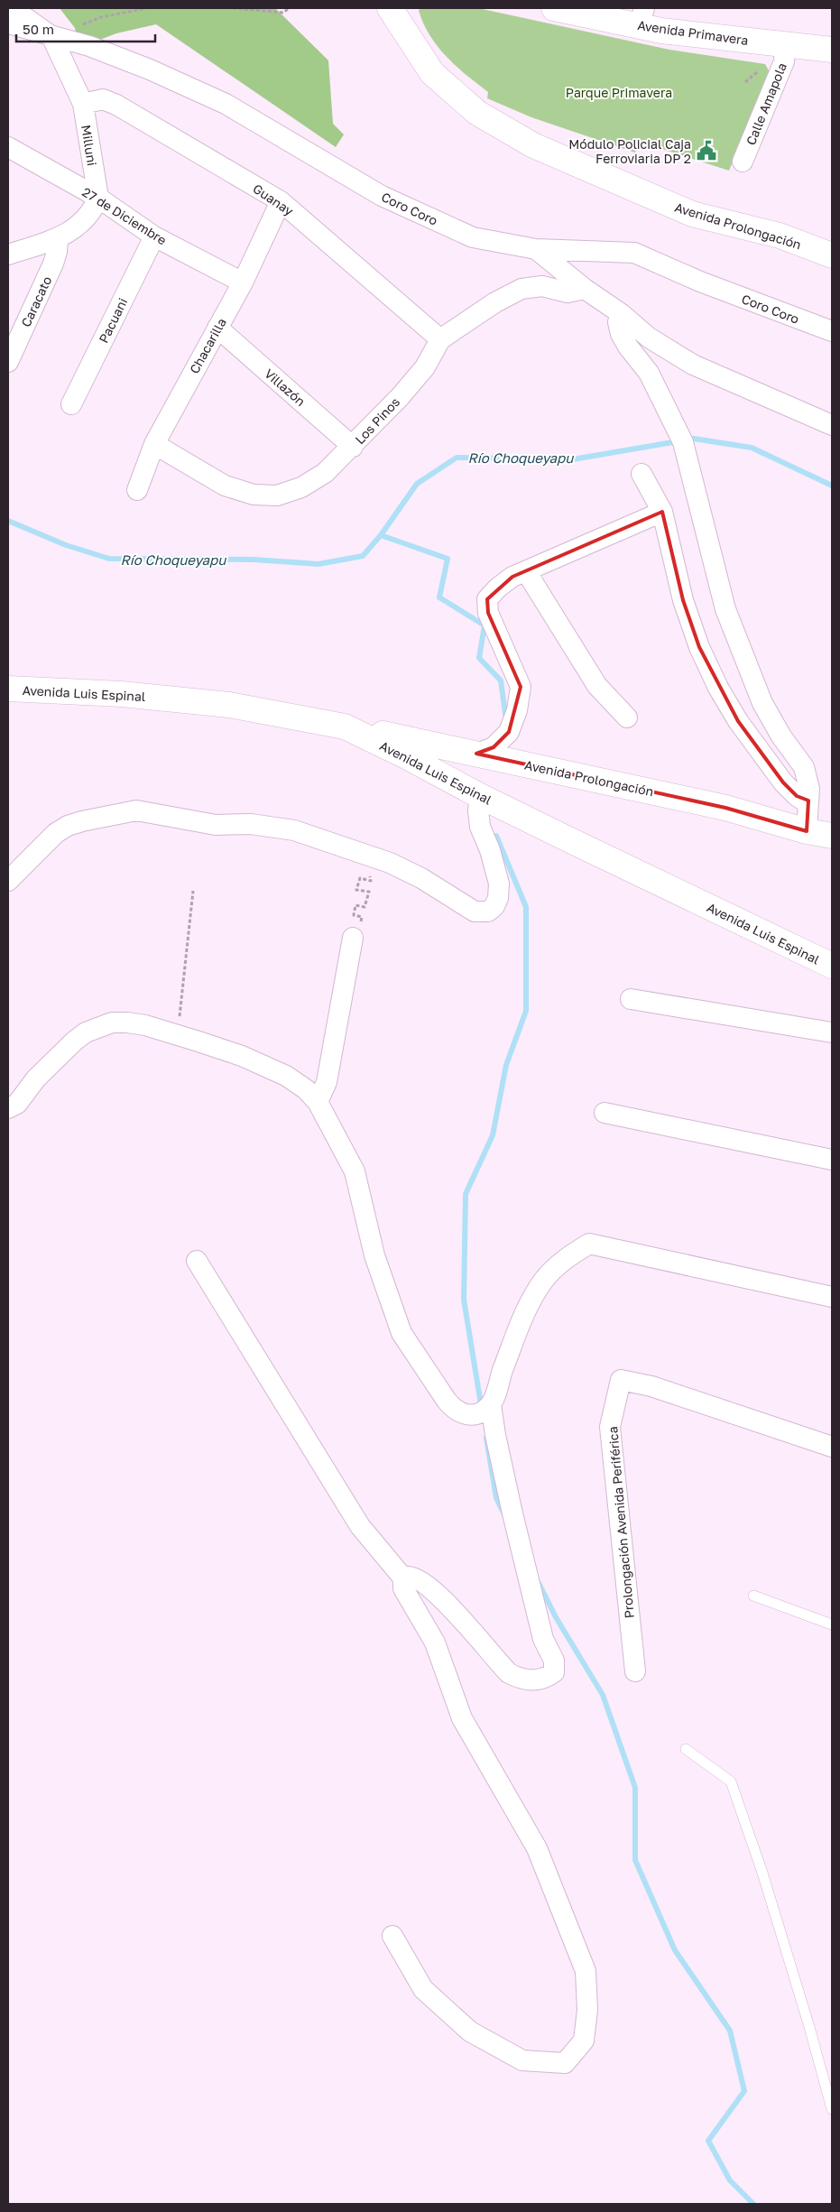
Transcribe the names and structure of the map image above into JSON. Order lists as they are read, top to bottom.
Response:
{
  "streets": {
    "street": [
      "Avenida Primavera",
      "Calle Amapola",
      "Milluni",
      "Guanay",
      "Coro Coro",
      "27 de Diciembre",
      "Avenida Prolongación",
      "Caracato",
      "Pacuani",
      "Chacarilla",
      "Villazón",
      "Los Pinos",
      "Avenida Luis Espinal",
      "Prolongación Avenida Periférica"
    ]
  },
  "crossings": [
    ["Avenida Primavera", "Calle Amapola"],
    ["Milluni", "Guanay"],
    ["Milluni", "Coro Coro"],
    ["Milluni", "27 de Diciembre"],
    ["Guanay", "Chacarilla"],
    ["Guanay", "Los Pinos"],
    ["27 de Diciembre", "Pacuani"],
    ["27 de Diciembre", "Chacarilla"],
    ["Avenida Prolongación", "Avenida Luis Espinal"],
    ["Chacarilla", "Villazón"],
    ["Chacarilla", "Los Pinos"],
    ["Villazón", "Los Pinos"]
  ],
  "water": ["Río Choqueyapu"],
  "parks": ["Parque Primavera"],
  "places": {
    "public building": ["Módulo Policial Caja Ferroviaria DP 2"]
  },
  "scale_bar": "50 m"
}
